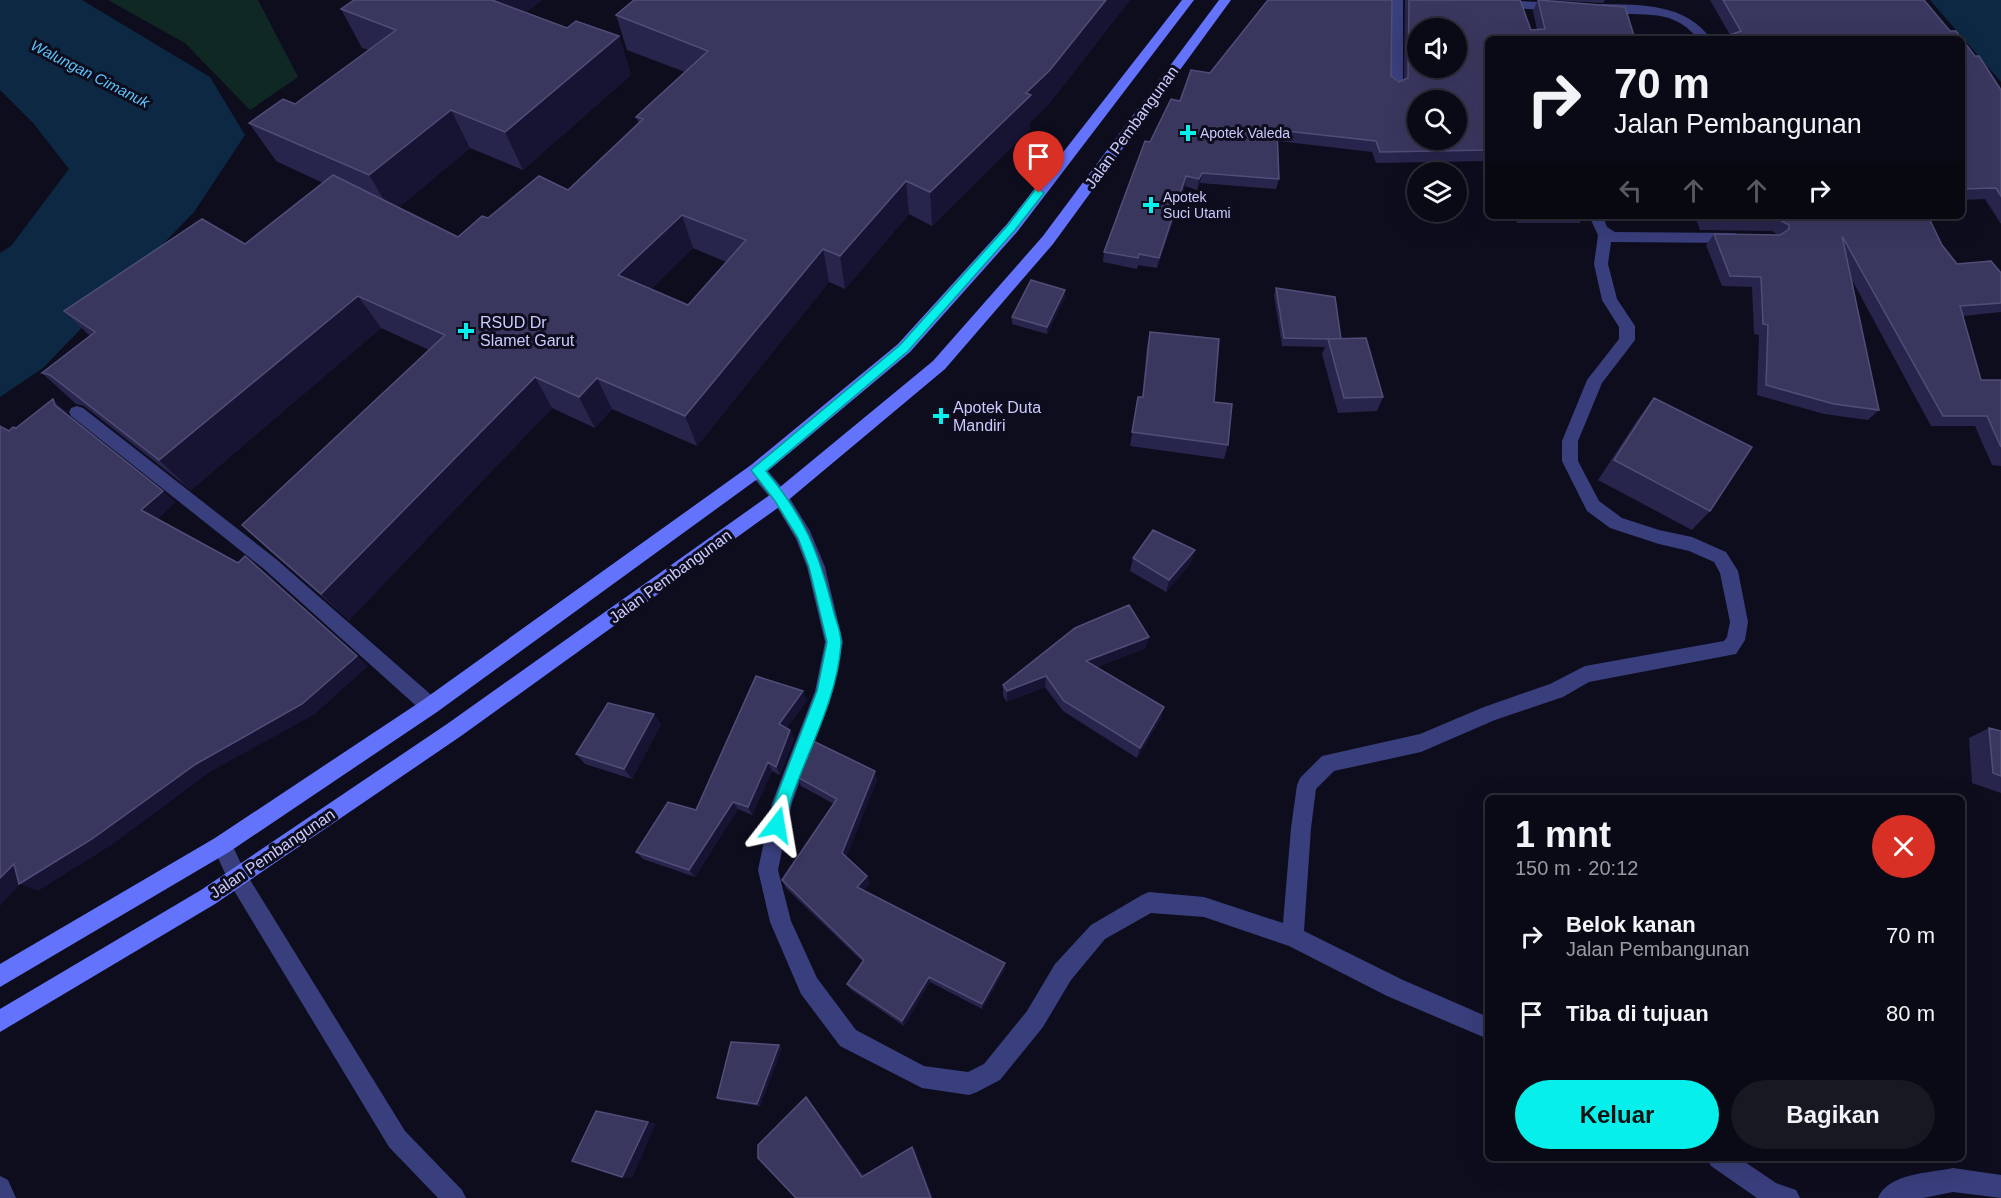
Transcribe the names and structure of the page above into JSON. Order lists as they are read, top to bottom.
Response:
{
  "streets": {
    "main road": ["Jalan Pembangunan"]
  },
  "water": ["Walungan Cimanuk"],
  "places": {
    "health": [
      "Apotek Valeda",
      "Apotek Suci Utami",
      "RSUD Dr Slamet Garut",
      "Apotek Duta Mandiri"
    ]
  },
  "page": {
    "turn": ["70 m", "Jalan Pembangunan"],
    "heading": ["1 mnt", "150 m · 20:12"],
    "list": [
      {
        "name": "Belok kanan",
        "note": "Jalan Pembangunan",
        "value": "70 m"
      },
      {
        "name": "Tiba di tujuan",
        "value": "80 m"
      }
    ],
    "buttons": ["Keluar", "Bagikan"]
  }
}
